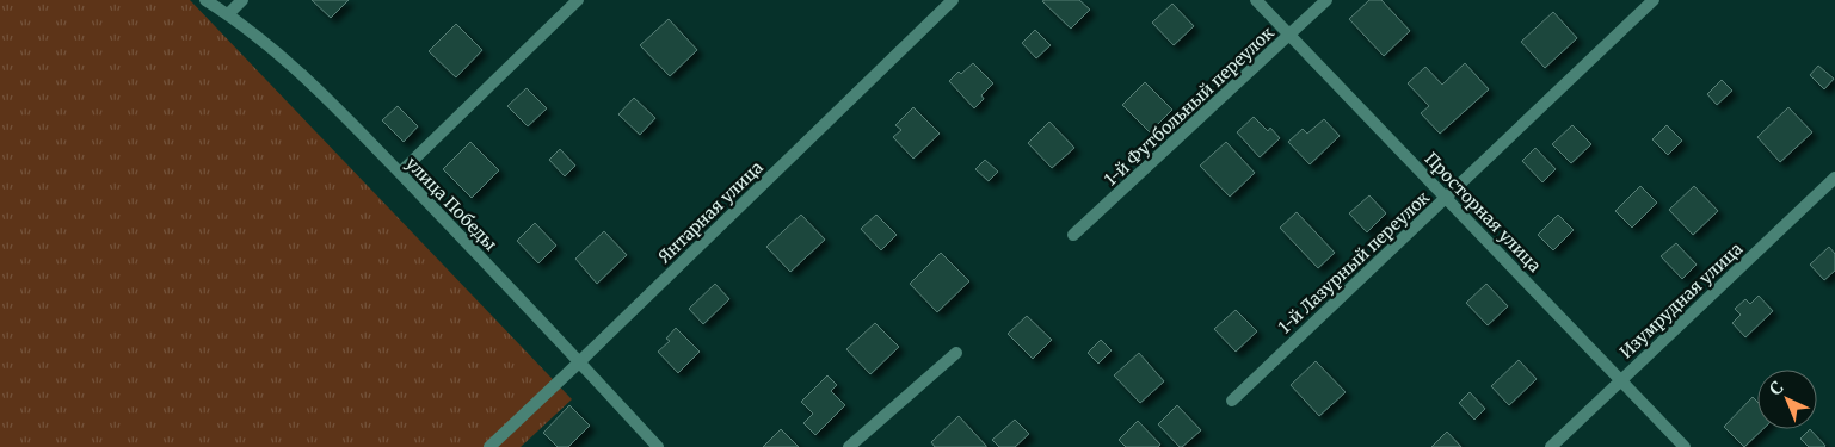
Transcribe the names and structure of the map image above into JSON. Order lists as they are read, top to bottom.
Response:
{
  "streets": {
    "street": [
      "1-й Футбольный переулок",
      "улица Победы",
      "Янтарная улица",
      "Просторная улица",
      "1-й Лазурный переулок",
      "Изумрудная улица"
    ]
  },
  "crossings": [
    ["1-й Футбольный переулок", "Просторная улица"],
    ["улица Победы", "Янтарная улица"],
    ["Просторная улица", "1-й Лазурный переулок"],
    ["Просторная улица", "Изумрудная улица"]
  ],
  "north": "top left"
}
